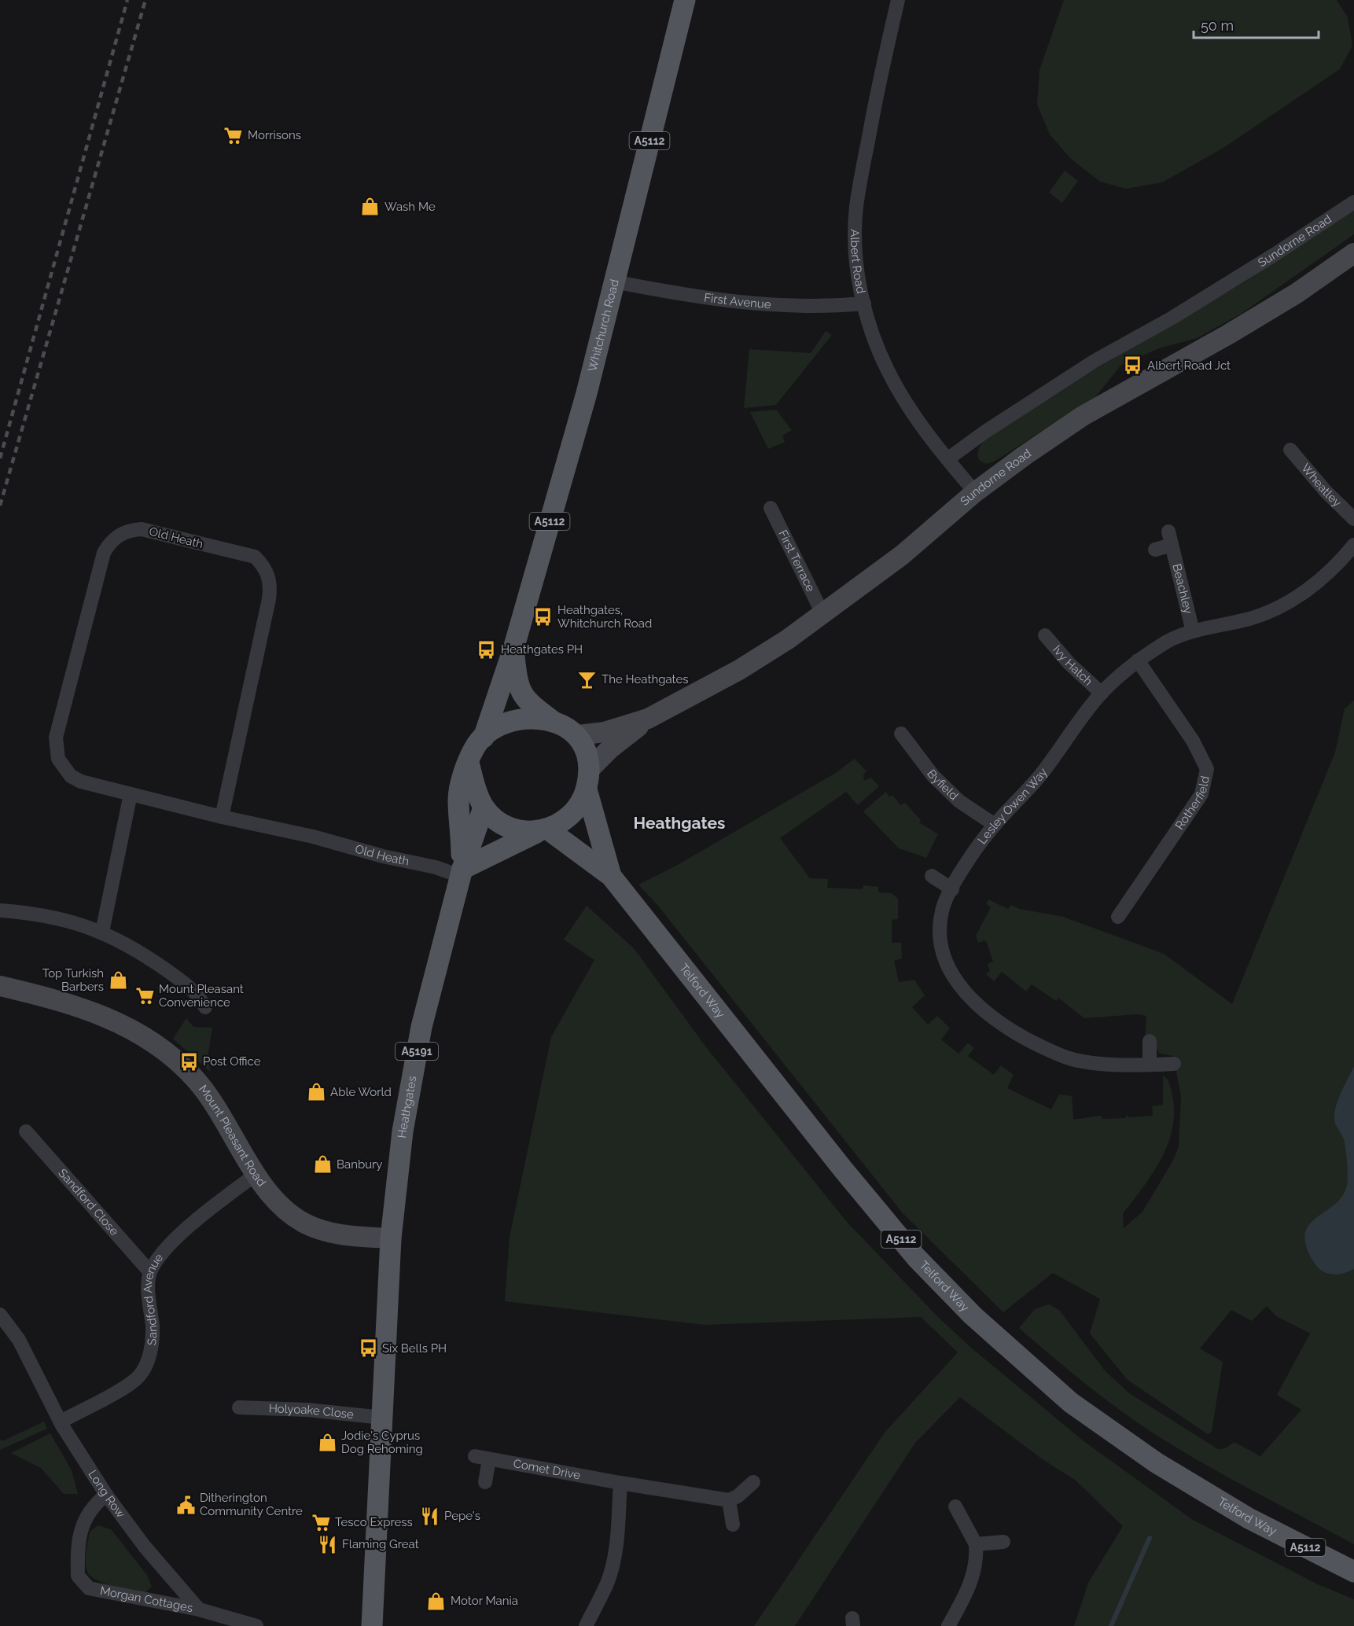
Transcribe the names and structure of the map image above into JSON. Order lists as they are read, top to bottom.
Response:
{
  "streets": {
    "main road": [
      "A5112",
      "Sundorne Road",
      "Whitchurch Road",
      "Telford Way",
      "A5191",
      "Heathgates",
      "Mount Pleasant Road"
    ],
    "street": [
      "Albert Road",
      "First Avenue",
      "Wheatley",
      "Old Heath",
      "First Terrace",
      "Beachley",
      "Ivy Hatch",
      "Byfield",
      "Rotherfield",
      "Lesley Owen Way",
      "Sandford Close",
      "Sandford Avenue",
      "Holyoake Close",
      "Comet Drive",
      "Long Row",
      "Morgan Cottages"
    ]
  },
  "crossings": [
    ["A5112", "Sundorne Road"],
    ["A5112", "Whitchurch Road"],
    ["A5112", "Telford Way"],
    ["A5112", "A5191"],
    ["A5112", "Heathgates"],
    ["Sundorne Road", "Albert Road"],
    ["Sundorne Road", "Whitchurch Road"],
    ["Sundorne Road", "First Terrace"],
    ["Sundorne Road", "Telford Way"],
    ["Sundorne Road", "A5191"],
    ["Sundorne Road", "Heathgates"],
    ["Albert Road", "First Avenue"],
    ["First Avenue", "Whitchurch Road"],
    ["Whitchurch Road", "Telford Way"],
    ["Whitchurch Road", "A5191"],
    ["Whitchurch Road", "Heathgates"],
    ["Old Heath", "A5191"],
    ["Old Heath", "Heathgates"],
    ["Beachley", "Lesley Owen Way"],
    ["Ivy Hatch", "Lesley Owen Way"],
    ["Byfield", "Lesley Owen Way"],
    ["Rotherfield", "Lesley Owen Way"],
    ["Telford Way", "A5191"],
    ["Telford Way", "Heathgates"],
    ["A5191", "Heathgates"],
    ["A5191", "Mount Pleasant Road"],
    ["A5191", "Holyoake Close"],
    ["Heathgates", "Mount Pleasant Road"],
    ["Mount Pleasant Road", "Sandford Avenue"],
    ["Sandford Close", "Sandford Avenue"],
    ["Sandford Avenue", "Long Row"],
    ["Long Row", "Morgan Cottages"]
  ],
  "districts": ["Heathgates"],
  "places": {
    "supermarket": ["Morrisons", "Mount Pleasant Convenience", "Tesco Express"],
    "shop": [
      "Wash Me",
      "Top Turkish Barbers",
      "Able World",
      "Banbury",
      "Jodie's Cyprus Dog Rehoming",
      "Motor Mania"
    ],
    "bus stop": [
      "Albert Road Jct",
      "Heathgates, Whitchurch Road",
      "Heathgates PH",
      "Post Office",
      "Six Bells PH"
    ],
    "bar": ["The Heathgates"],
    "public building": ["Ditherington Community Centre"],
    "restaurant": ["Pepe's", "Flaming Great"]
  },
  "scale_bar": "50 m"
}
